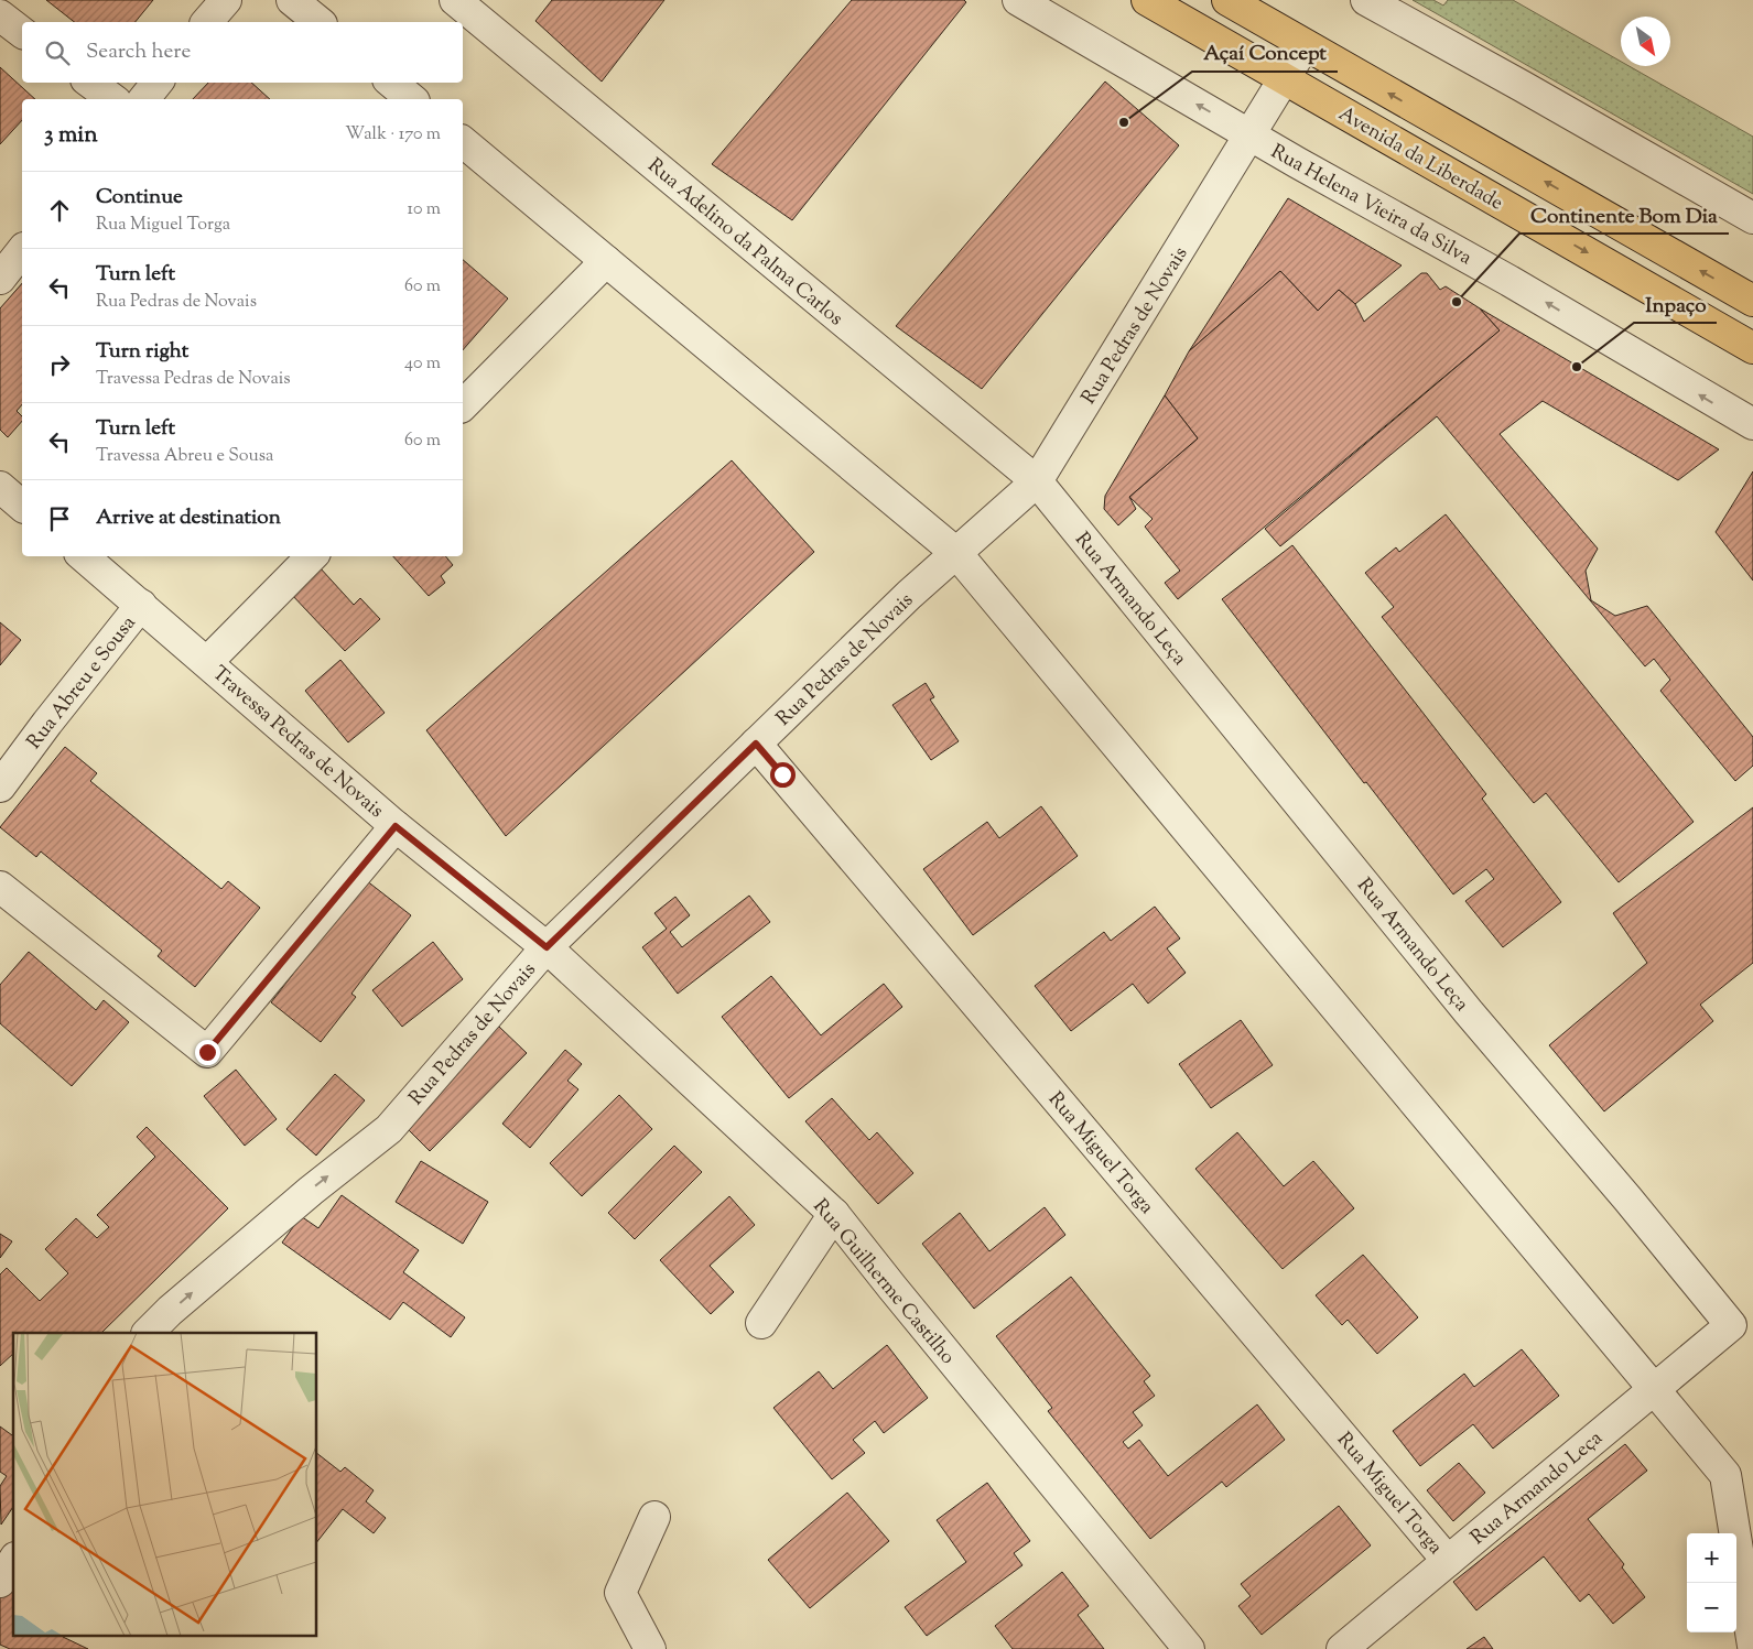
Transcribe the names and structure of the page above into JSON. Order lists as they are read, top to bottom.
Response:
{
  "streets": {
    "main road": ["Avenida da Liberdade"],
    "street": [
      "Rua Helena Vieira da Silva",
      "Rua Adelino da Palma Carlos",
      "Rua Pedras de Novais",
      "Rua Armando Leça",
      "Rua Abreu e Sousa",
      "Travessa Pedras de Novais",
      "Rua Miguel Torga",
      "Rua Guilherme Castilho"
    ]
  },
  "crossings": [
    ["Avenida da Liberdade", "Rua Pedras de Novais"],
    ["Rua Helena Vieira da Silva", "Rua Pedras de Novais"],
    ["Rua Adelino da Palma Carlos", "Rua Pedras de Novais"],
    ["Rua Adelino da Palma Carlos", "Rua Armando Leça"],
    ["Rua Pedras de Novais", "Rua Armando Leça"],
    ["Rua Pedras de Novais", "Travessa Pedras de Novais"],
    ["Rua Pedras de Novais", "Rua Miguel Torga"],
    ["Rua Pedras de Novais", "Rua Guilherme Castilho"],
    ["Rua Armando Leça", "Rua Miguel Torga"],
    ["Rua Abreu e Sousa", "Travessa Pedras de Novais"],
    ["Travessa Pedras de Novais", "Rua Guilherme Castilho"]
  ],
  "places": ["Açaí Concept", "Continente Bom Dia", "Inpaço"],
  "north": "bottom right",
  "page": {
    "search": "Search here",
    "heading": ["3 min", "Walk · 170 m"],
    "list": [
      ["Continue", "Rua Miguel Torga", "10 m"],
      ["Turn left", "Rua Pedras de Novais", "60 m"],
      ["Turn right", "Travessa Pedras de Novais", "40 m"],
      ["Turn left", "Travessa Abreu e Sousa", "60 m"],
      "Arrive at destination"
    ],
    "map_buttons": ["+", "−"]
  }
}
